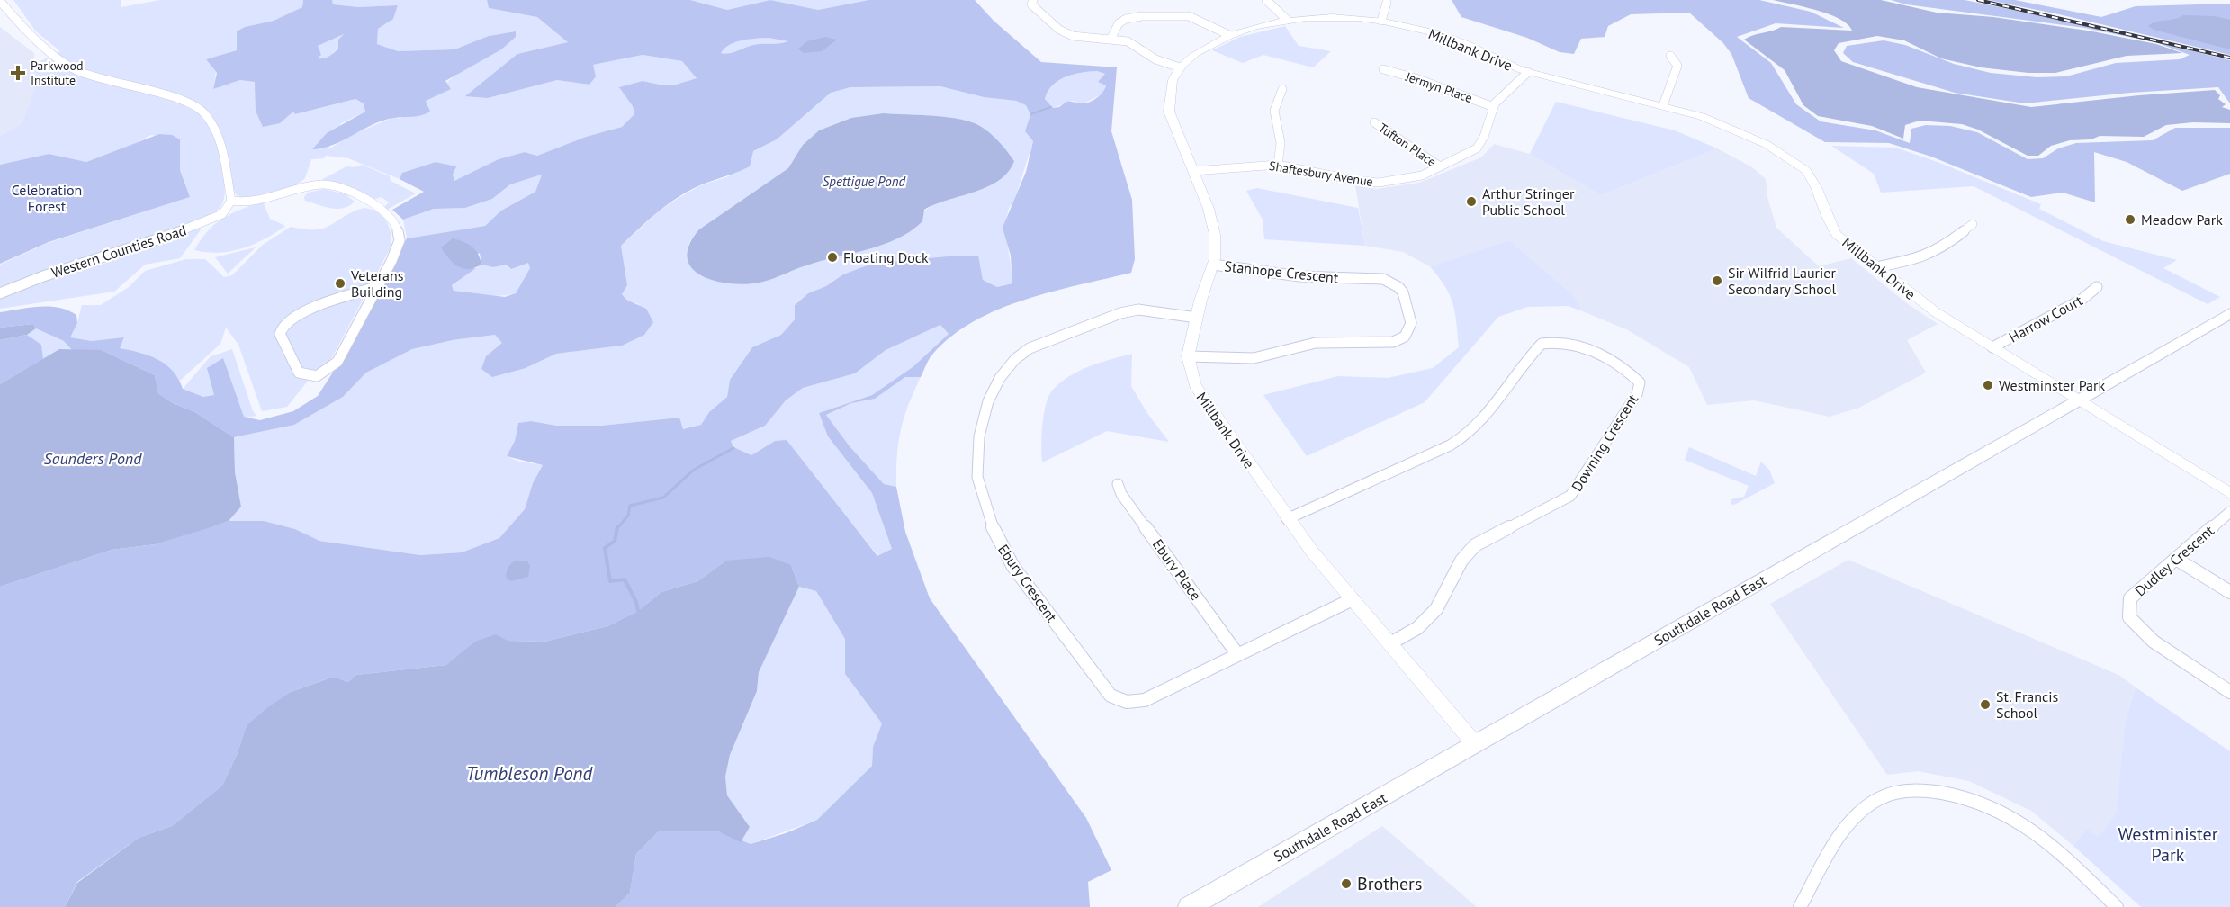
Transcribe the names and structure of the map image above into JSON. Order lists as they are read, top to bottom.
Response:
{
  "streets": {
    "main road": ["Southdale Road East"],
    "street": [
      "Millbank Drive",
      "Jermyn Place",
      "Tufton Place",
      "Shaftesbury Avenue",
      "Western Counties Road",
      "Stanhope Crescent",
      "Harrow Court",
      "Downing Crescent",
      "Dudley Crescent",
      "Ebury Place",
      "Ebury Crescent"
    ]
  },
  "crossings": [
    ["Millbank Drive", "Shaftesbury Avenue"],
    ["Millbank Drive", "Stanhope Crescent"],
    ["Millbank Drive", "Harrow Court"],
    ["Millbank Drive", "Downing Crescent"],
    ["Millbank Drive", "Ebury Crescent"],
    ["Millbank Drive", "Southdale Road East"],
    ["Jermyn Place", "Shaftesbury Avenue"],
    ["Tufton Place", "Shaftesbury Avenue"],
    ["Ebury Place", "Ebury Crescent"]
  ],
  "water": ["Spettigue Pond", "Saunders Pond", "Tumbleson Pond"],
  "parks": ["Celebration Forest", "Westminister Park"],
  "places": {
    "health": ["Parkwood Institute"],
    "other": [
      "Arthur Stringer Public School",
      "Meadow Park",
      "Floating Dock",
      "Sir Wilfrid Laurier Secondary School",
      "Veterans Building",
      "Westminster Park",
      "St. Francis School",
      "Brothers"
    ]
  }
}
